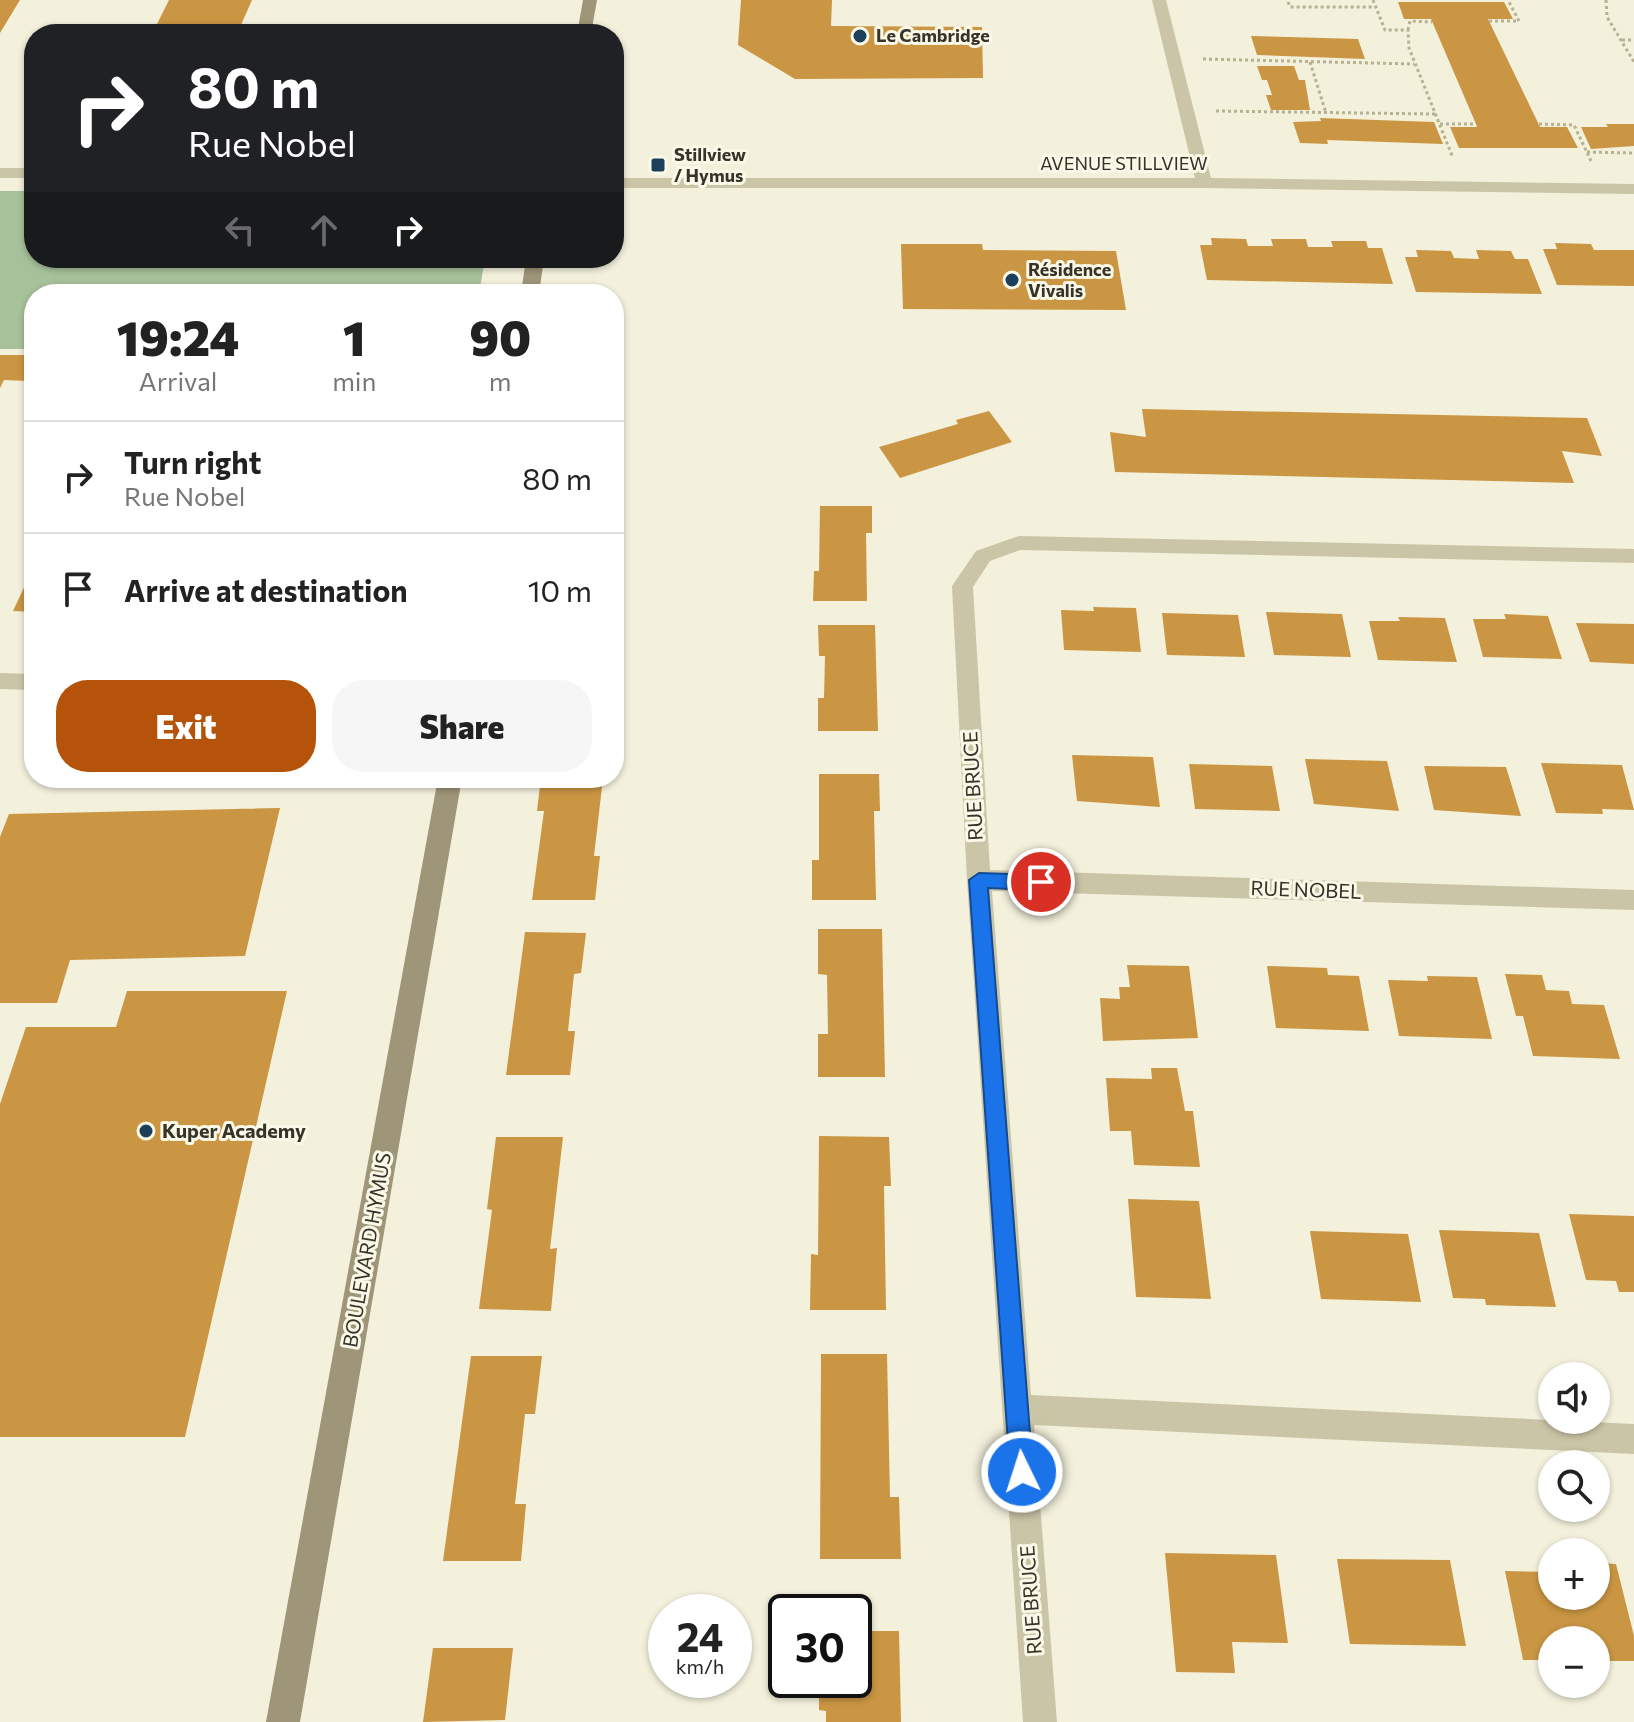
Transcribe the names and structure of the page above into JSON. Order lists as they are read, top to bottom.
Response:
{
  "streets": {
    "street": [
      "AVENUE STILLVIEW",
      "RUE BRUCE",
      "RUE NOBEL",
      "BOULEVARD HYMUS"
    ]
  },
  "crossings": [
    ["RUE BRUCE", "RUE NOBEL"]
  ],
  "places": {
    "other": ["Le Cambridge", "Résidence Vivalis", "Kuper Academy"],
    "transit": ["Stillview / Hymus"]
  },
  "page": {
    "turn": ["80 m", "Rue Nobel"],
    "eta": [
      "19:24",
      "Arrival",
      "1",
      "min",
      "90",
      "m"
    ],
    "list": [
      {
        "name": "Turn right",
        "note": "Rue Nobel",
        "value": "80 m"
      },
      {
        "name": "Arrive at destination",
        "value": "10 m"
      }
    ],
    "buttons": ["Exit", "Share"],
    "map_buttons": ["+", "−"],
    "speed": "24 km/h",
    "limit": "30"
  }
}
